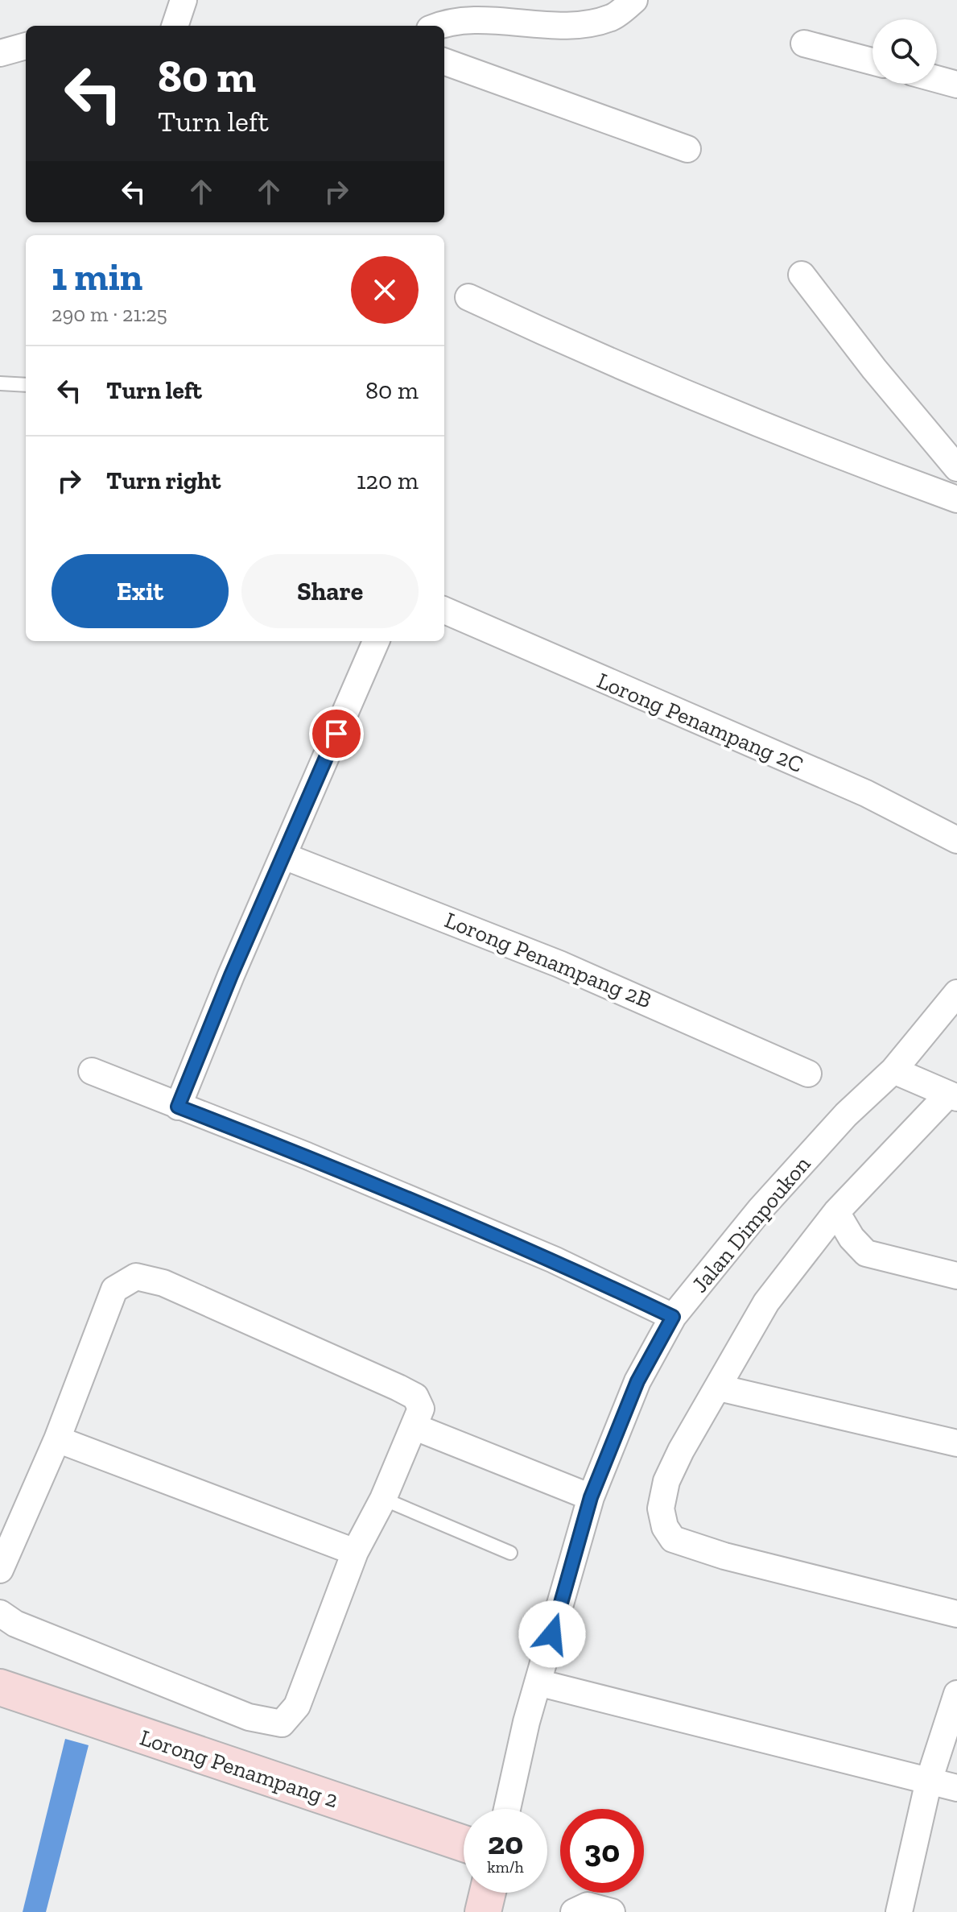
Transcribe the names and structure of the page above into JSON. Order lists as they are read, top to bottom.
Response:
{
  "streets": {
    "street": [
      "Lorong Penampang 2C",
      "Lorong Penampang 2B",
      "Jalan Dimpoukon",
      "Lorong Penampang 2"
    ]
  },
  "page": {
    "turn": ["80 m", "Turn left"],
    "heading": ["1 min", "290 m · 21:25"],
    "list": [
      {
        "name": "Turn left",
        "value": "80 m"
      },
      {
        "name": "Turn right",
        "value": "120 m"
      }
    ],
    "buttons": ["Exit", "Share"],
    "speed": "20 km/h",
    "limit": "30"
  }
}
